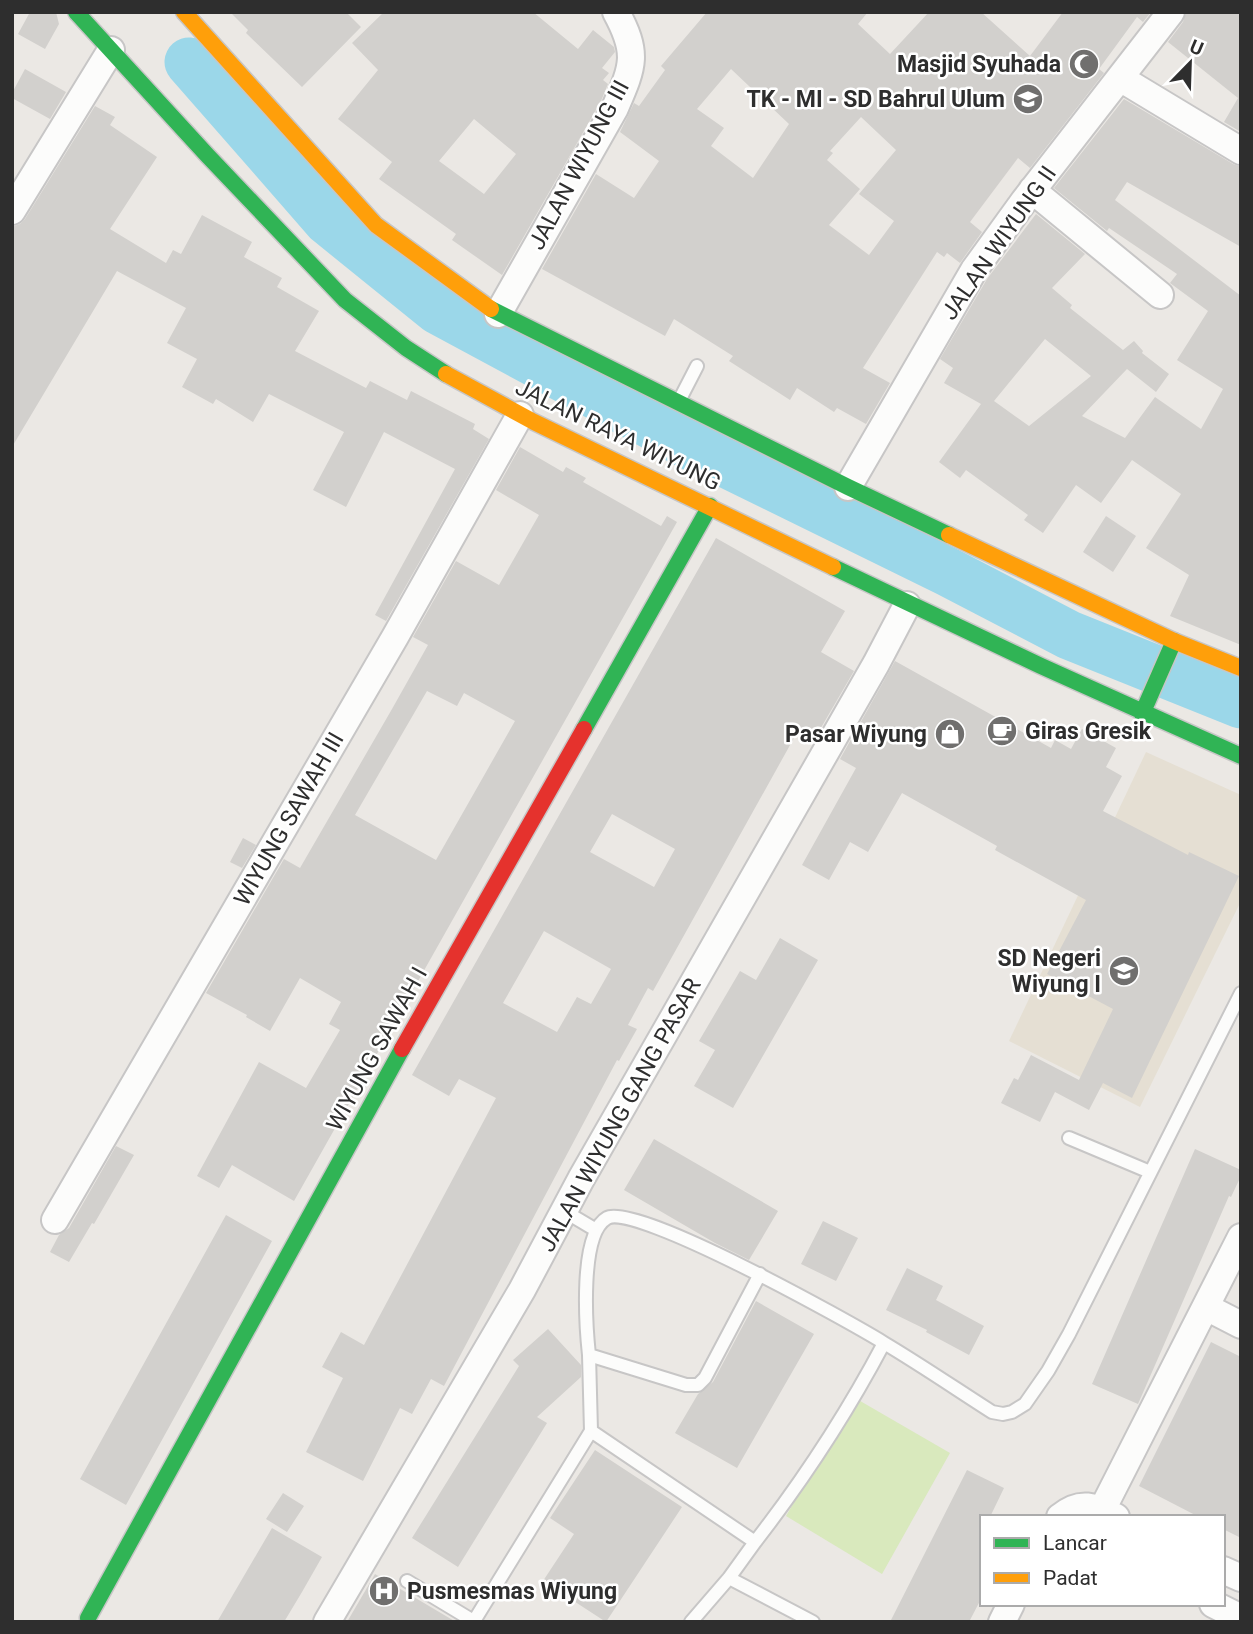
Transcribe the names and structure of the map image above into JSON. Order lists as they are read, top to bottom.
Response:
{
  "streets": {
    "main road": ["JALAN RAYA WIYUNG", "WIYUNG SAWAH I"],
    "street": [
      "JALAN WIYUNG III",
      "JALAN WIYUNG II",
      "WIYUNG SAWAH III",
      "JALAN WIYUNG GANG PASAR"
    ]
  },
  "crossings": [
    ["JALAN RAYA WIYUNG", "WIYUNG SAWAH III"],
    ["JALAN RAYA WIYUNG", "WIYUNG SAWAH I"],
    ["JALAN RAYA WIYUNG", "JALAN WIYUNG GANG PASAR"]
  ],
  "places": {
    "mosque": ["Masjid Syuhada"],
    "school or university": ["TK - MI - SD Bahrul Ulum", "SD Negeri Wiyung I"],
    "cafe": ["Giras Gresik"],
    "shop": ["Pasar Wiyung"],
    "hospital": ["Pusmesmas Wiyung"]
  },
  "legend": ["Lancar", "Padat"],
  "north": "top right"
}
